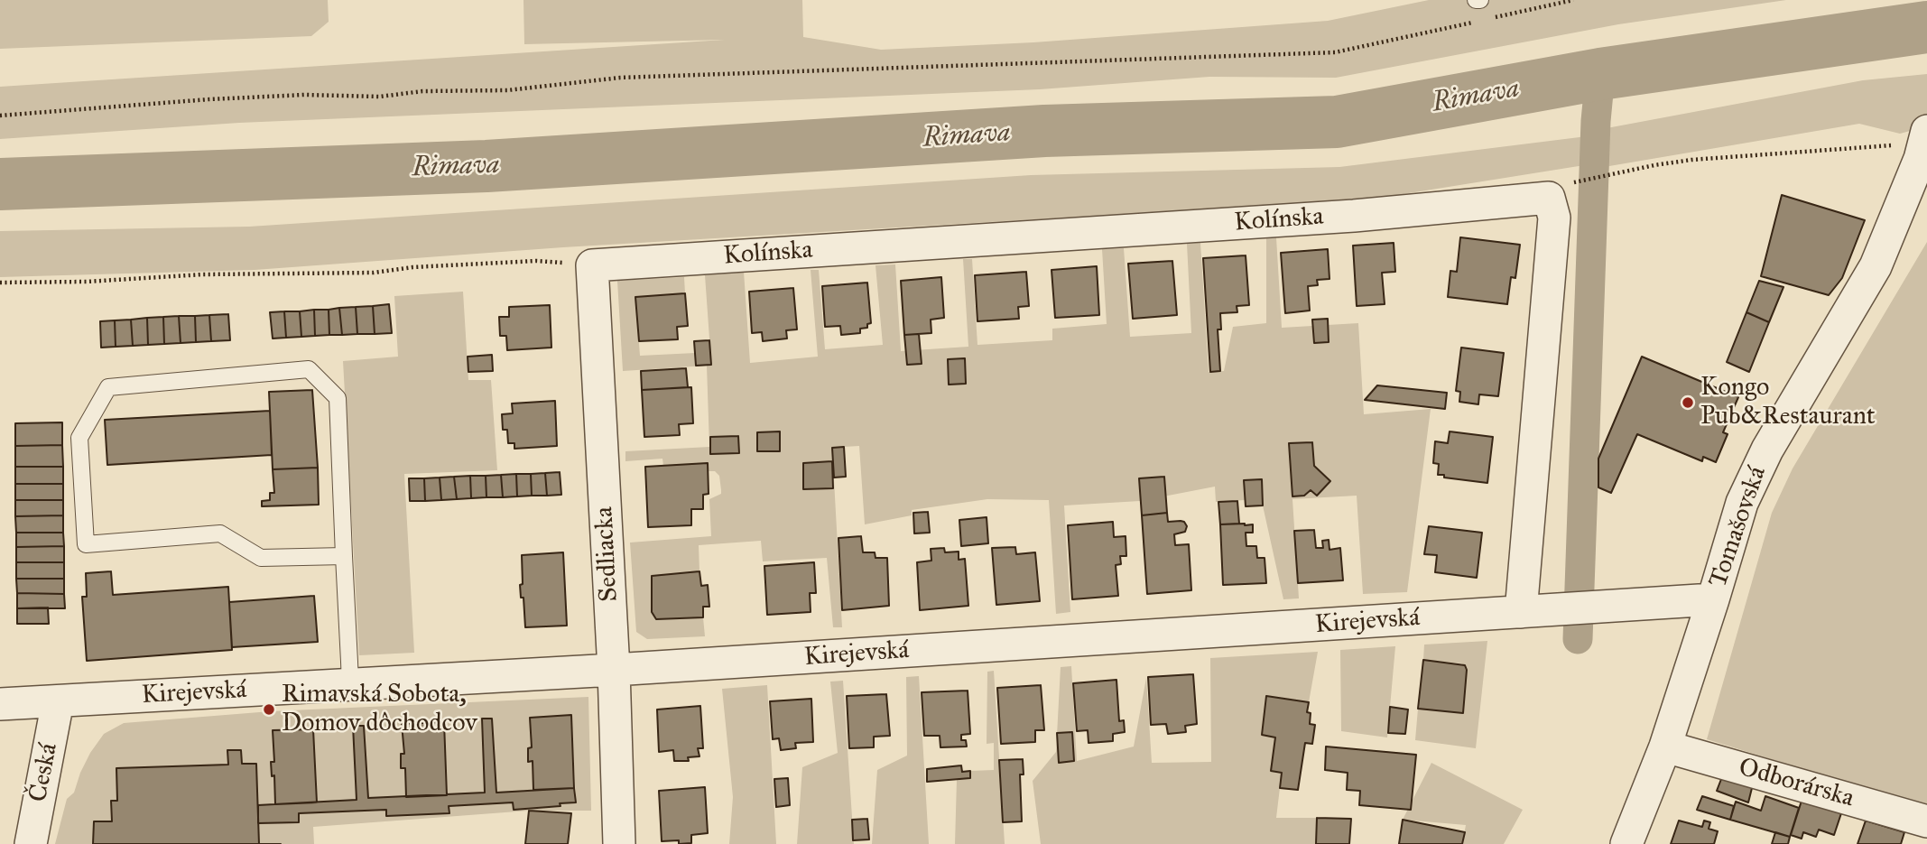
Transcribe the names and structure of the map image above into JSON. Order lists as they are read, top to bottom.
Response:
{
  "streets": {
    "street": [
      "Kolínska",
      "Tomašovská",
      "Sedliacka",
      "Kirejevská",
      "Česká",
      "Odborárska"
    ]
  },
  "crossings": [
    ["Kolínska", "Sedliacka"],
    ["Kolínska", "Kirejevská"],
    ["Tomašovská", "Kirejevská"],
    ["Tomašovská", "Odborárska"],
    ["Sedliacka", "Kirejevská"],
    ["Kirejevská", "Česká"]
  ],
  "water": ["Rimava"],
  "places": ["Kongo Pub&Restaurant", "Rimavská Sobota, Domov dôchodcov"]
}
